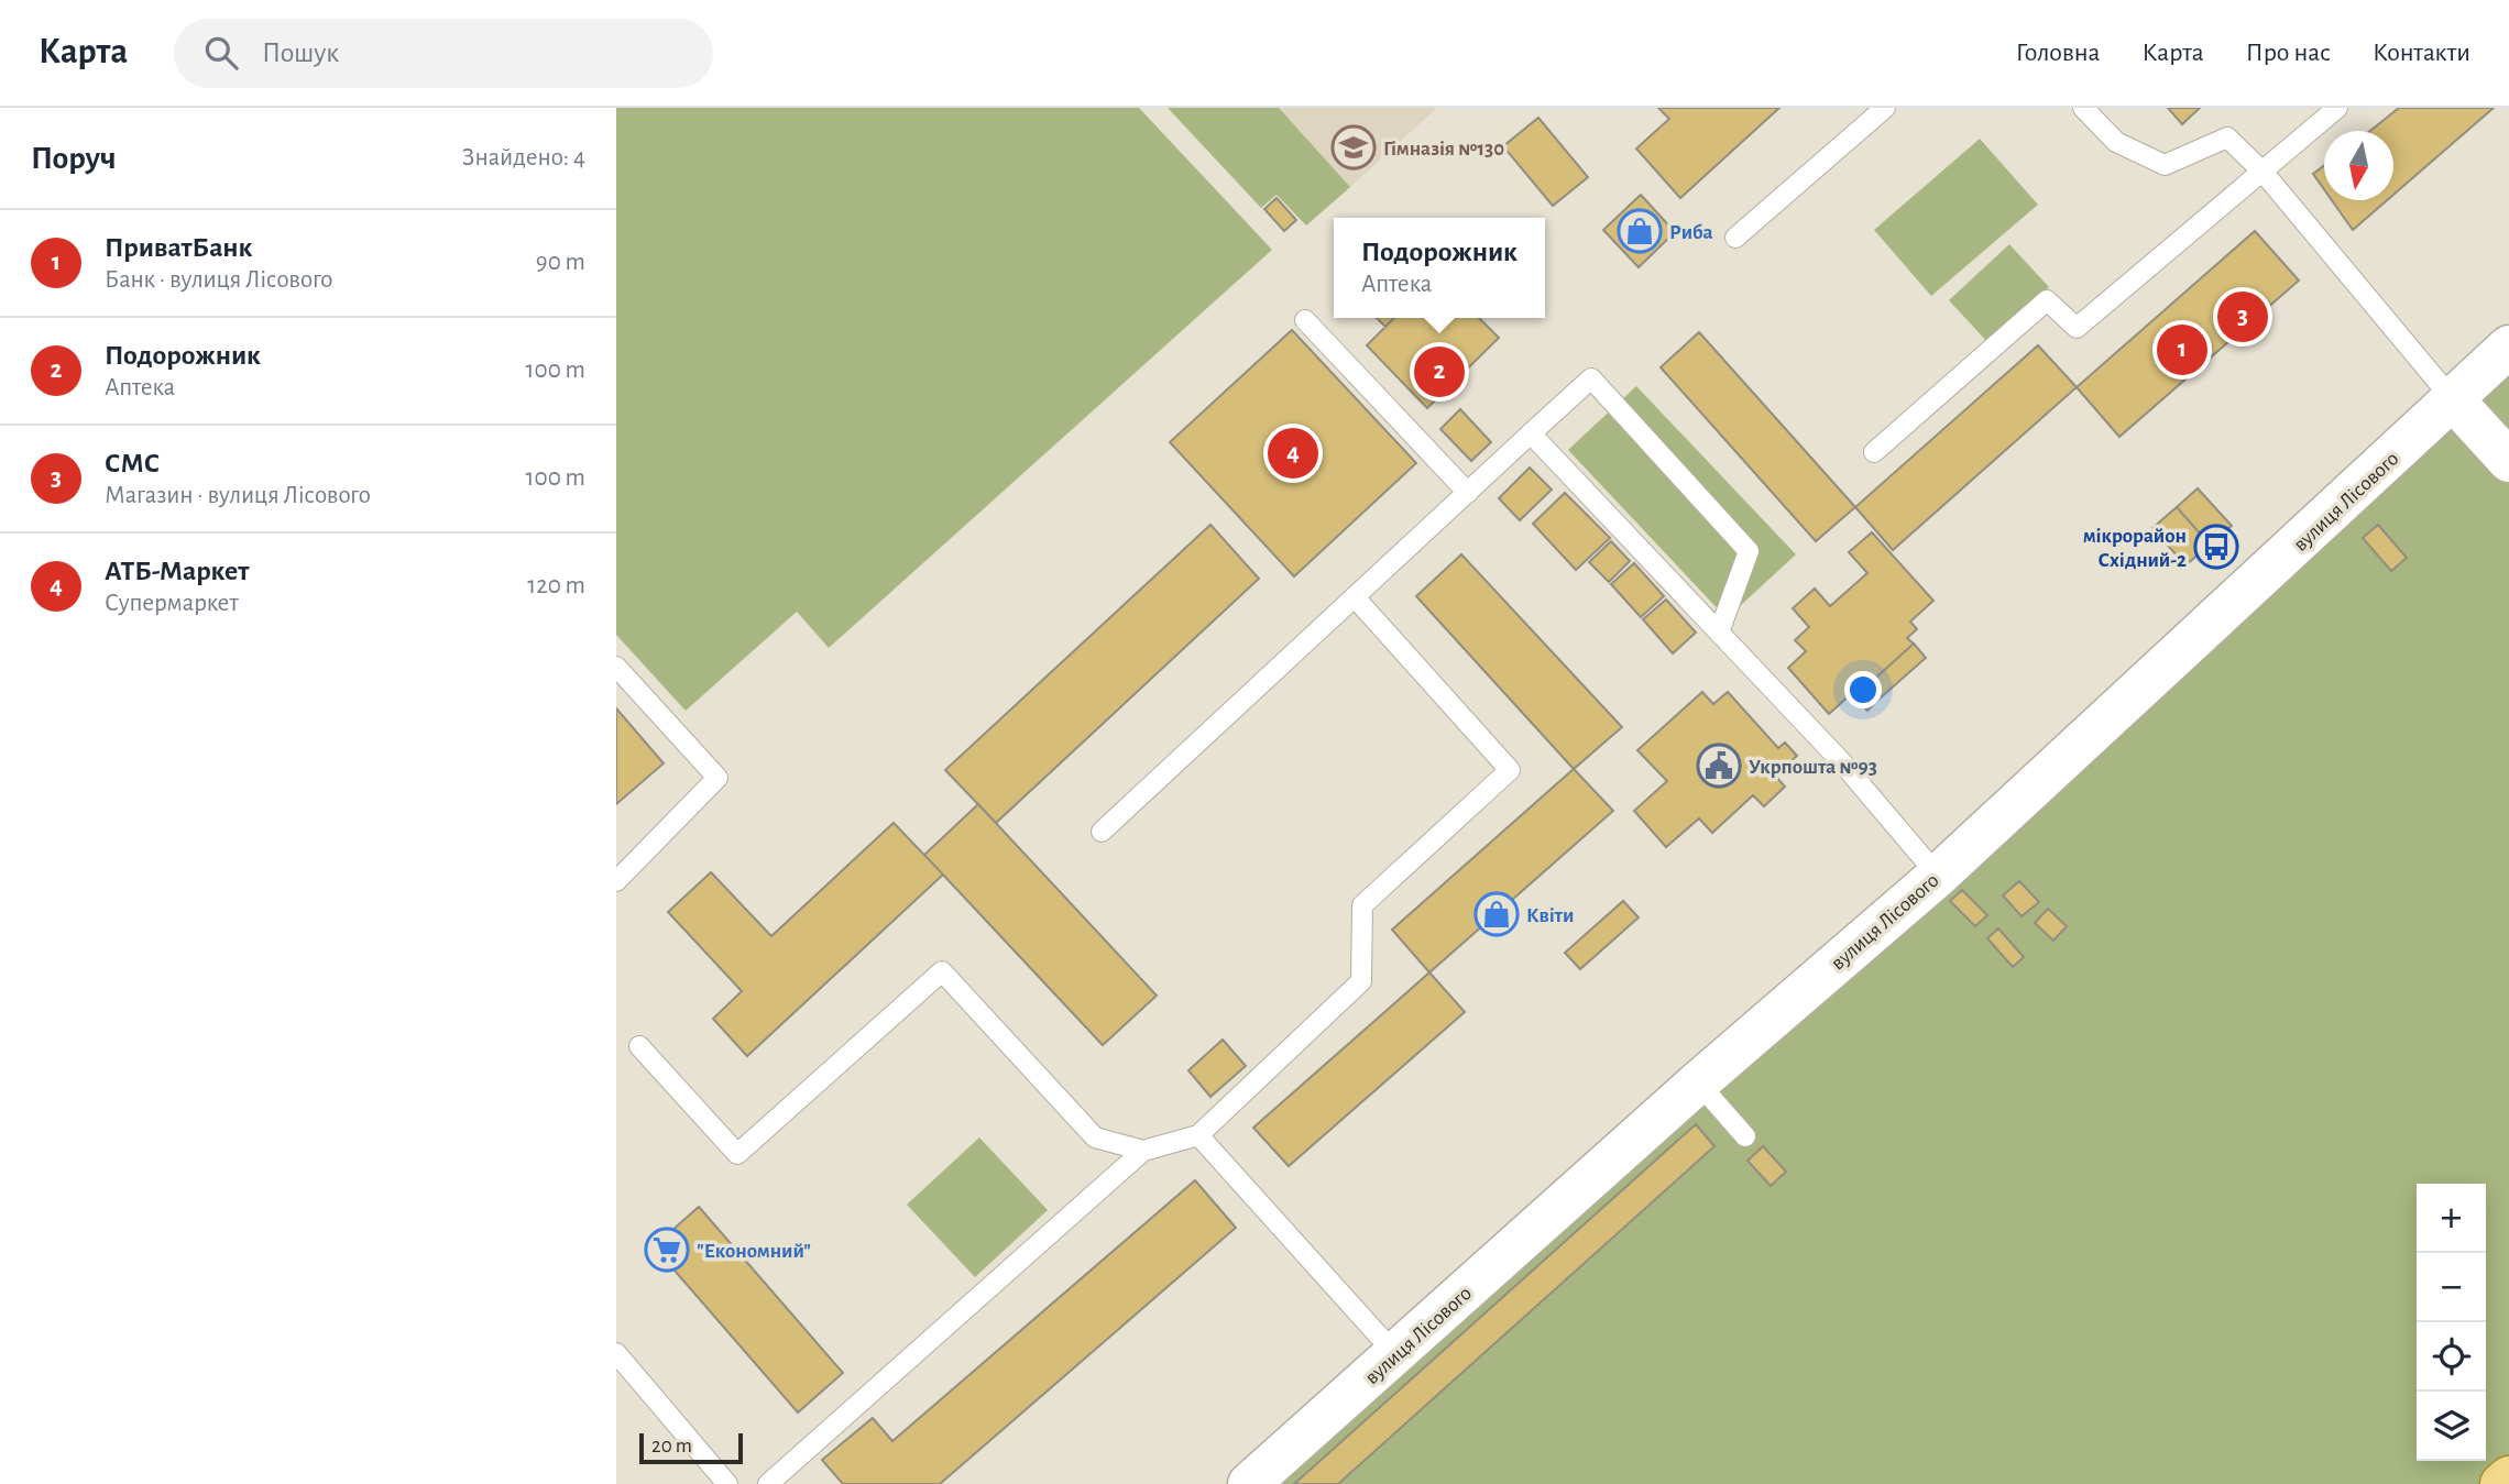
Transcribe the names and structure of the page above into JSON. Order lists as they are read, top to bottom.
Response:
{
  "streets": {
    "street": ["вулиця Лісового"]
  },
  "places": {
    "school or university": ["Гімназія №130"],
    "shop": ["Риба", "Квіти"],
    "bus stop": ["мікрорайон Східний-2"],
    "public building": ["Укрпошта №93"],
    "supermarket": ["\"Економний\""]
  },
  "scale_bar": "20 m",
  "north": "bottom",
  "page": {
    "header": "Карта",
    "search": "Пошук",
    "nav": [
      "Головна",
      "Карта",
      "Про нас",
      "Контакти"
    ],
    "heading": ["Поруч", "Знайдено: 4"],
    "list": [
      {
        "mark": "1",
        "name": "ПриватБанк",
        "note": "Банк · вулиця Лісового",
        "value": "90 m"
      },
      {
        "mark": "2",
        "name": "Подорожник",
        "note": "Аптека",
        "value": "100 m"
      },
      {
        "mark": "3",
        "name": "СМС",
        "note": "Магазин · вулиця Лісового",
        "value": "100 m"
      },
      {
        "mark": "4",
        "name": "АТБ-Маркет",
        "note": "Супермаркет",
        "value": "120 m"
      }
    ],
    "popup": ["Подорожник", "Аптека"],
    "pins": [
      "3",
      "1",
      "2",
      "4"
    ],
    "map_buttons": ["+", "−"],
    "scale": "20 m"
  }
}
